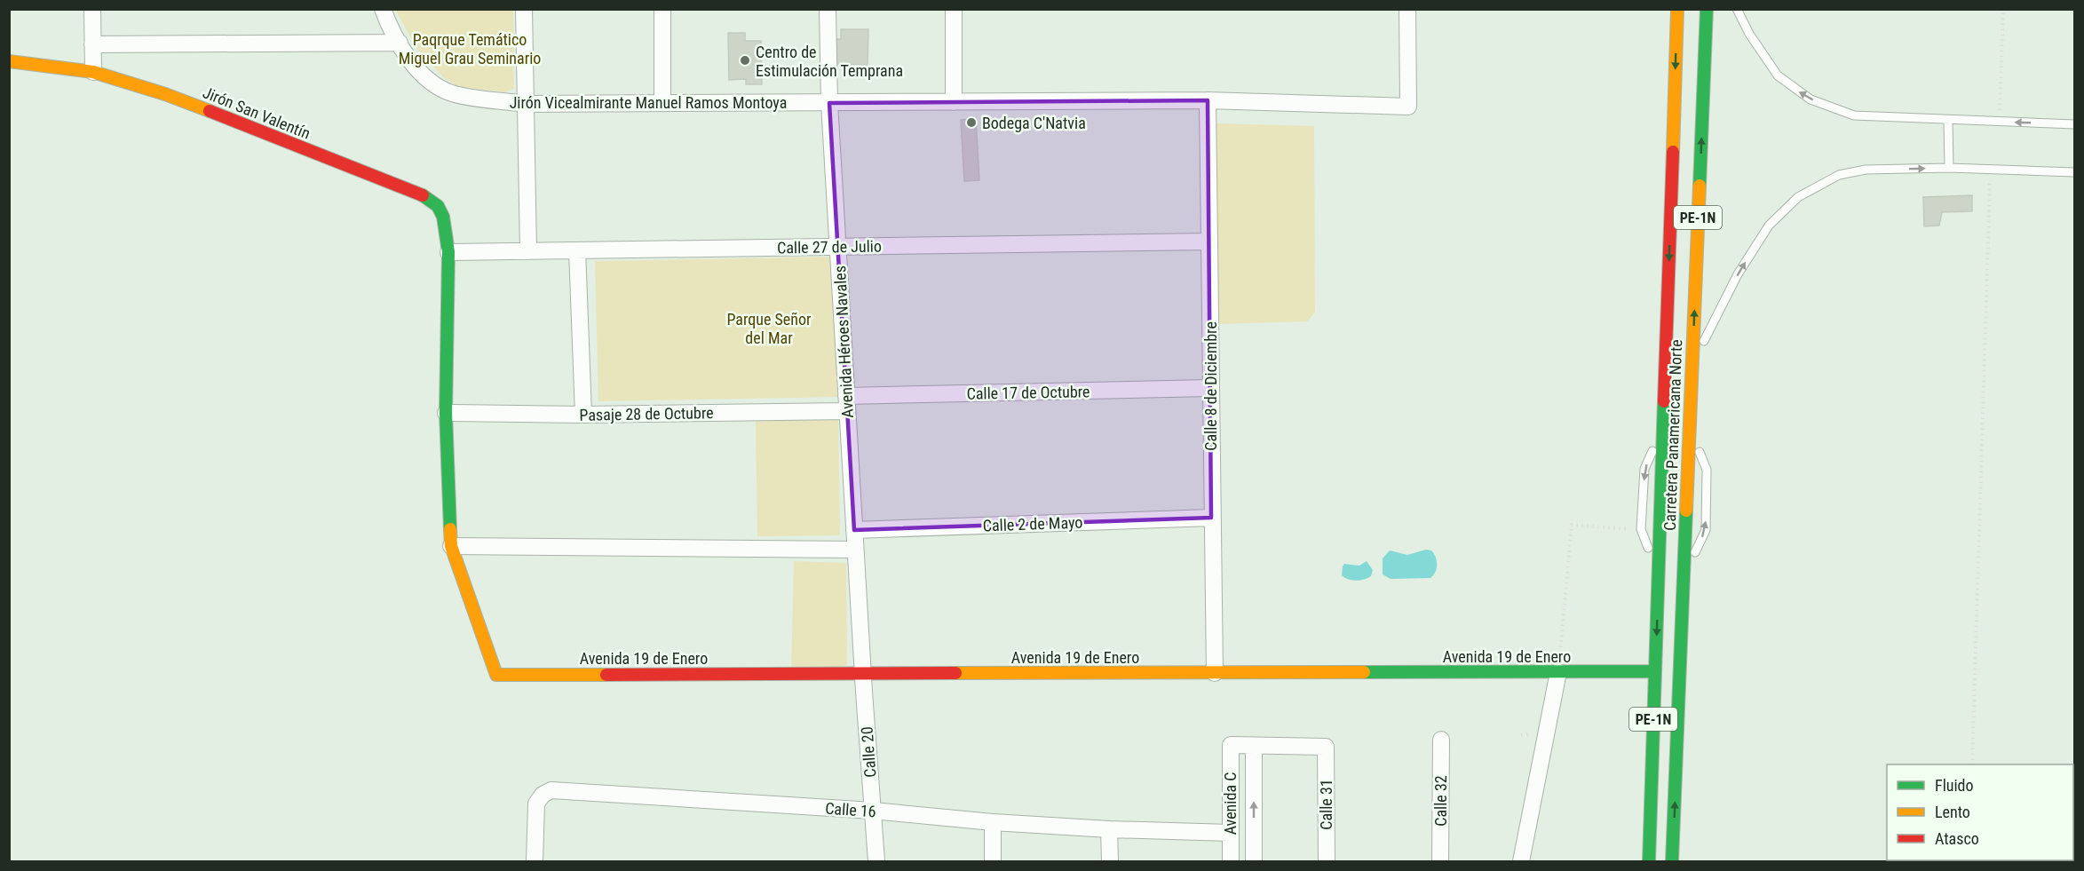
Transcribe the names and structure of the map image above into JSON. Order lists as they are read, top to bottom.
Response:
{
  "streets": {
    "main road": [
      "Jirón San Valentín",
      "PE-1N",
      "Carretera Panamericana Norte",
      "Avenida 19 de Enero"
    ],
    "street": [
      "Jirón Vicealmirante Manuel Ramos Montoya",
      "Calle 27 de Julio",
      "Avenida Héroes Navales",
      "Calle 8 de Diciembre",
      "Calle 17 de Octubre",
      "Pasaje 28 de Octubre",
      "Calle 2 de Mayo",
      "Calle 20",
      "Calle 32",
      "Avenida C",
      "Calle 31",
      "Calle 16"
    ]
  },
  "crossings": [
    ["Jirón Vicealmirante Manuel Ramos Montoya", "Avenida Héroes Navales"],
    ["Jirón Vicealmirante Manuel Ramos Montoya", "Calle 8 de Diciembre"],
    ["Jirón San Valentín", "Calle 27 de Julio"],
    ["Jirón San Valentín", "Pasaje 28 de Octubre"],
    ["Jirón San Valentín", "Avenida 19 de Enero"],
    ["Calle 27 de Julio", "Avenida Héroes Navales"],
    ["Calle 27 de Julio", "Calle 8 de Diciembre"],
    ["Avenida Héroes Navales", "Calle 17 de Octubre"],
    ["Avenida Héroes Navales", "Pasaje 28 de Octubre"],
    ["Avenida Héroes Navales", "Calle 2 de Mayo"],
    ["Avenida Héroes Navales", "Avenida 19 de Enero"],
    ["Avenida Héroes Navales", "Calle 20"],
    ["Calle 8 de Diciembre", "Calle 17 de Octubre"],
    ["Calle 8 de Diciembre", "Calle 2 de Mayo"],
    ["Calle 8 de Diciembre", "Avenida 19 de Enero"],
    ["Calle 17 de Octubre", "Pasaje 28 de Octubre"],
    ["Carretera Panamericana Norte", "Avenida 19 de Enero"],
    ["Avenida 19 de Enero", "Calle 20"],
    ["Calle 20", "Calle 16"],
    ["Avenida C", "Calle 31"],
    ["Avenida C", "Calle 16"]
  ],
  "one_way": ["Avenida C"],
  "parks": ["Paqrque Temático Miguel Grau Seminario", "Parque Señor del Mar"],
  "places": ["Centro de Estimulación Temprana", "Bodega C'Natvia"],
  "legend": ["Fluido", "Lento", "Atasco"]
}
